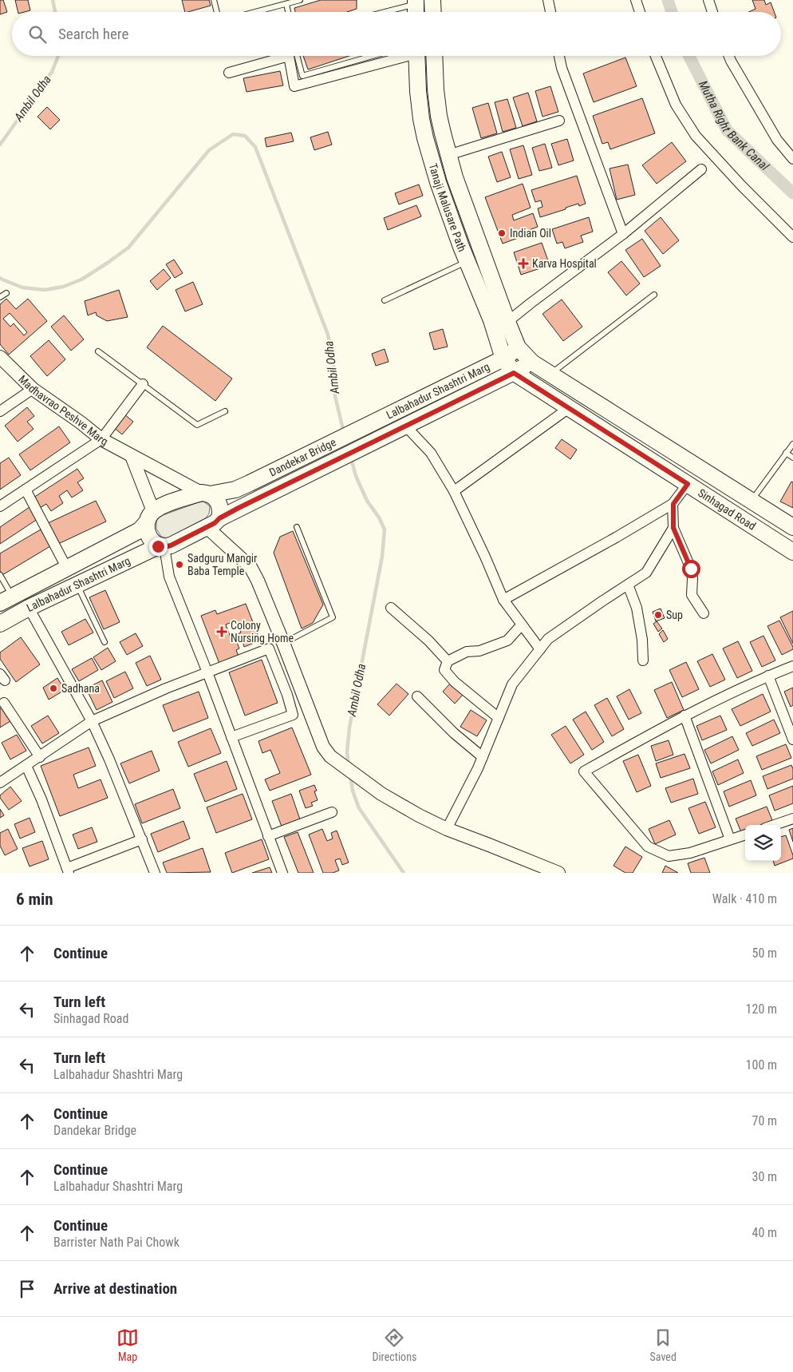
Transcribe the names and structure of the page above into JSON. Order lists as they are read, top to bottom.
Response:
{
  "streets": {
    "main road": [
      "Tanaji Malusare Path",
      "Lalbahadur Shashtri Marg",
      "Dandekar Bridge",
      "Sinhagad Road"
    ],
    "street": ["Madhavrao Peshve Marg"]
  },
  "crossings": [
    ["Tanaji Malusare Path", "Lalbahadur Shashtri Marg"],
    ["Tanaji Malusare Path", "Sinhagad Road"],
    ["Lalbahadur Shashtri Marg", "Madhavrao Peshve Marg"],
    ["Lalbahadur Shashtri Marg", "Dandekar Bridge"],
    ["Lalbahadur Shashtri Marg", "Sinhagad Road"],
    ["Madhavrao Peshve Marg", "Dandekar Bridge"]
  ],
  "water": ["Ambil Odha", "Mutha Right Bank Canal"],
  "places": {
    "other": [
      "Indian Oil",
      "Sadguru Mangir Baba Temple",
      "Sup",
      "Sadhana"
    ],
    "health": ["Karva Hospital", "Colony Nursing Home"]
  },
  "page": {
    "search": "Search here",
    "heading": ["6 min", "Walk · 410 m"],
    "list": [
      ["Continue", "50 m"],
      ["Turn left", "Sinhagad Road", "120 m"],
      ["Turn left", "Lalbahadur Shashtri Marg", "100 m"],
      ["Continue", "Dandekar Bridge", "70 m"],
      ["Continue", "Lalbahadur Shashtri Marg", "30 m"],
      ["Continue", "Barrister Nath Pai Chowk", "40 m"],
      "Arrive at destination"
    ],
    "nav": ["Map", "Directions", "Saved"]
  }
}
